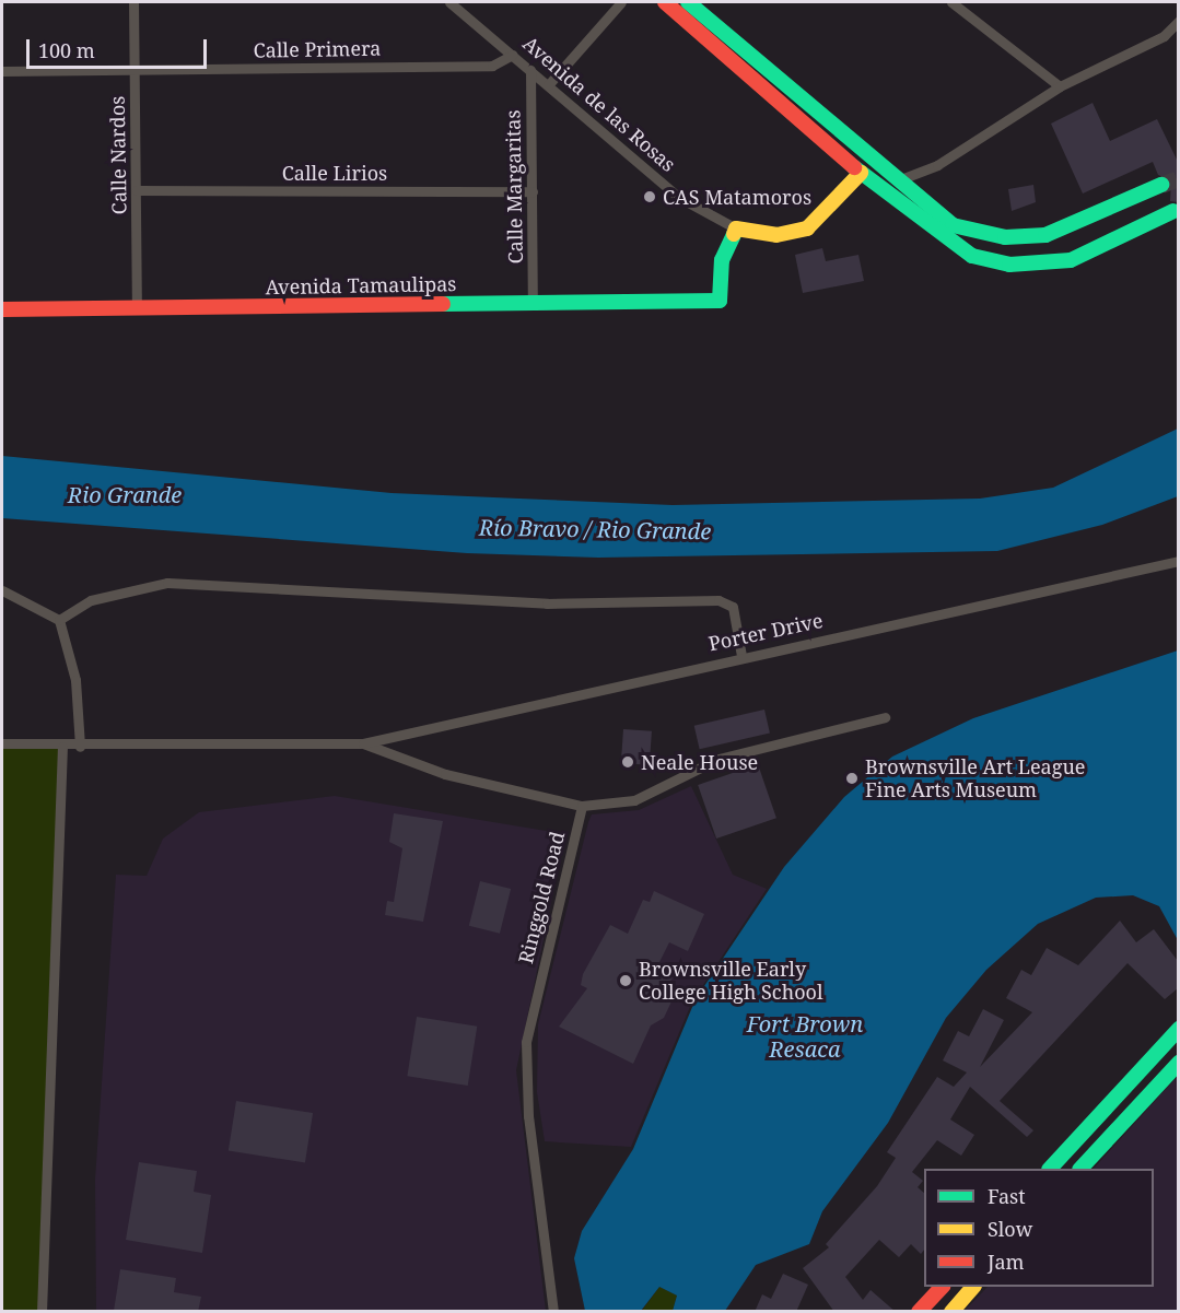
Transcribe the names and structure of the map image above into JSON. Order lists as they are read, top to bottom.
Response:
{
  "streets": {
    "main road": ["Avenida de las Rosas", "Avenida Tamaulipas"],
    "street": [
      "Calle Primera",
      "Calle Nardos",
      "Calle Lirios",
      "Calle Margaritas",
      "Porter Drive",
      "Ringgold Road"
    ]
  },
  "crossings": [
    ["Calle Primera", "Avenida de las Rosas"],
    ["Calle Primera", "Calle Nardos"],
    ["Avenida de las Rosas", "Calle Margaritas"],
    ["Avenida de las Rosas", "Avenida Tamaulipas"],
    ["Calle Nardos", "Calle Lirios"],
    ["Calle Nardos", "Avenida Tamaulipas"],
    ["Calle Lirios", "Calle Margaritas"],
    ["Calle Margaritas", "Avenida Tamaulipas"]
  ],
  "water": ["Rio Grande", "Río Bravo / Rio Grande", "Fort Brown Resaca"],
  "places": [
    "CAS Matamoros",
    "Neale House",
    "Brownsville Art League Fine Arts Museum",
    "Brownsville Early College High School"
  ],
  "legend": ["Fast", "Slow", "Jam"],
  "scale_bar": "100 m"
}
